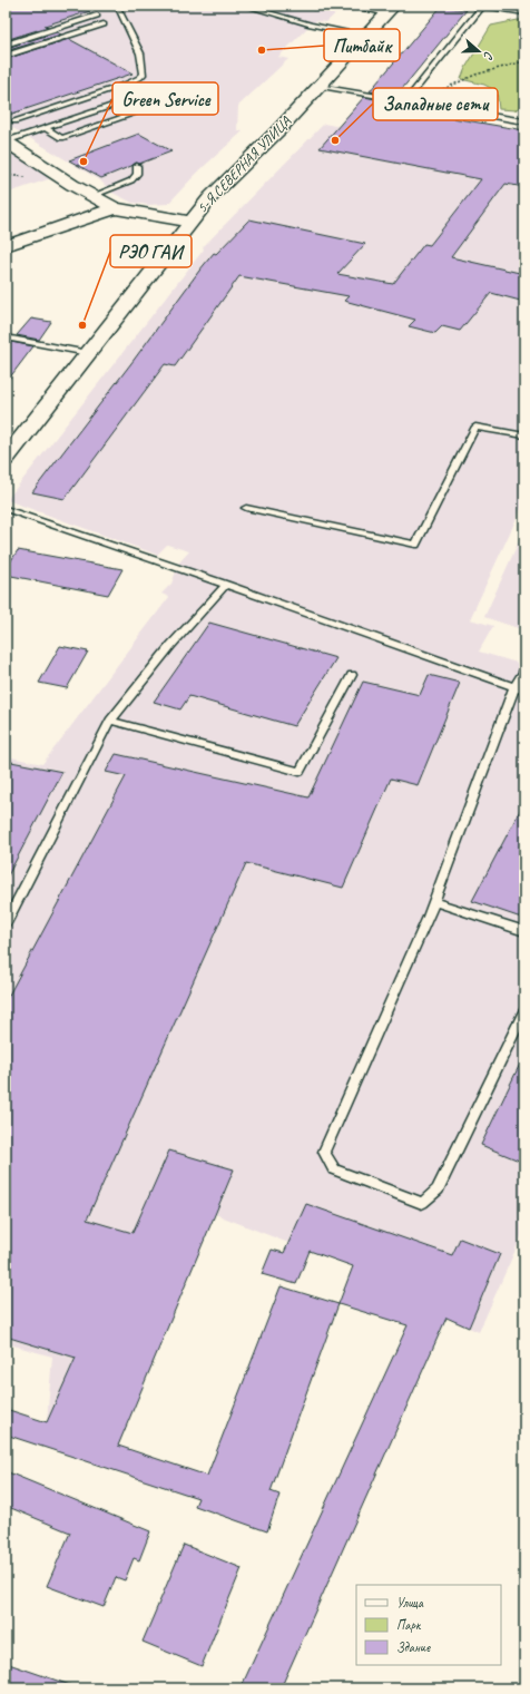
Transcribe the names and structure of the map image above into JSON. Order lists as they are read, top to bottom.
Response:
{
  "streets": {
    "main road": ["5-Я СЕВЕРНАЯ УЛИЦА"]
  },
  "places": [
    "Питбайк",
    "Западные сети",
    "Green Service",
    "РЭО ГАИ"
  ],
  "legend": ["Улица", "Парк", "Здание"],
  "north": "right"
}
